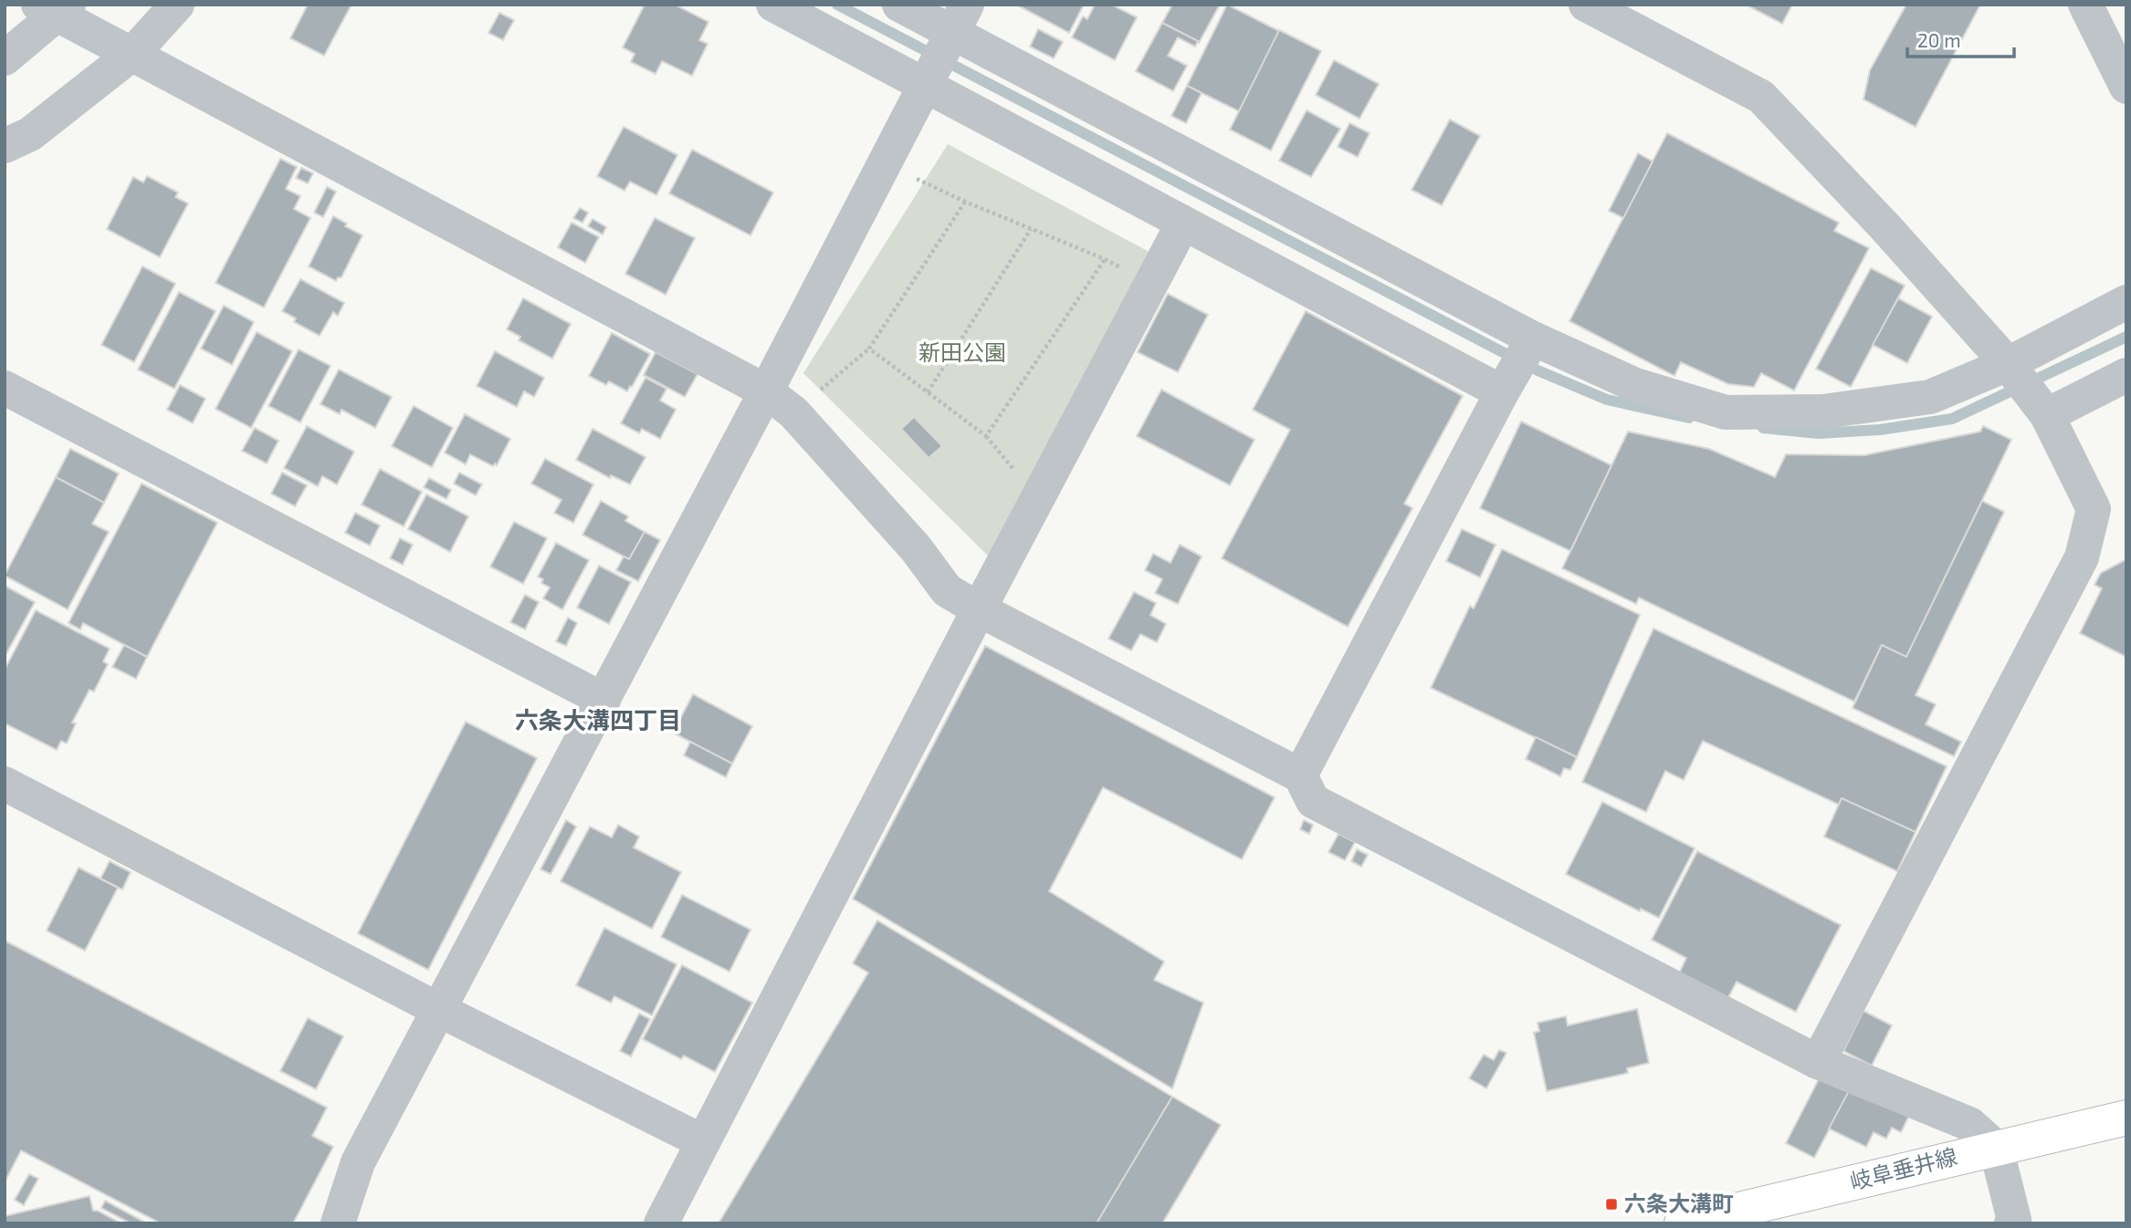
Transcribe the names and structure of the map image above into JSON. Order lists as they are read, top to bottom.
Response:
{
  "streets": {
    "main road": ["岐阜垂井線"]
  },
  "districts": ["六条大溝四丁目"],
  "parks": ["新田公園"],
  "places": {
    "transit": ["六条大溝町"]
  },
  "scale_bar": "20 m"
}
